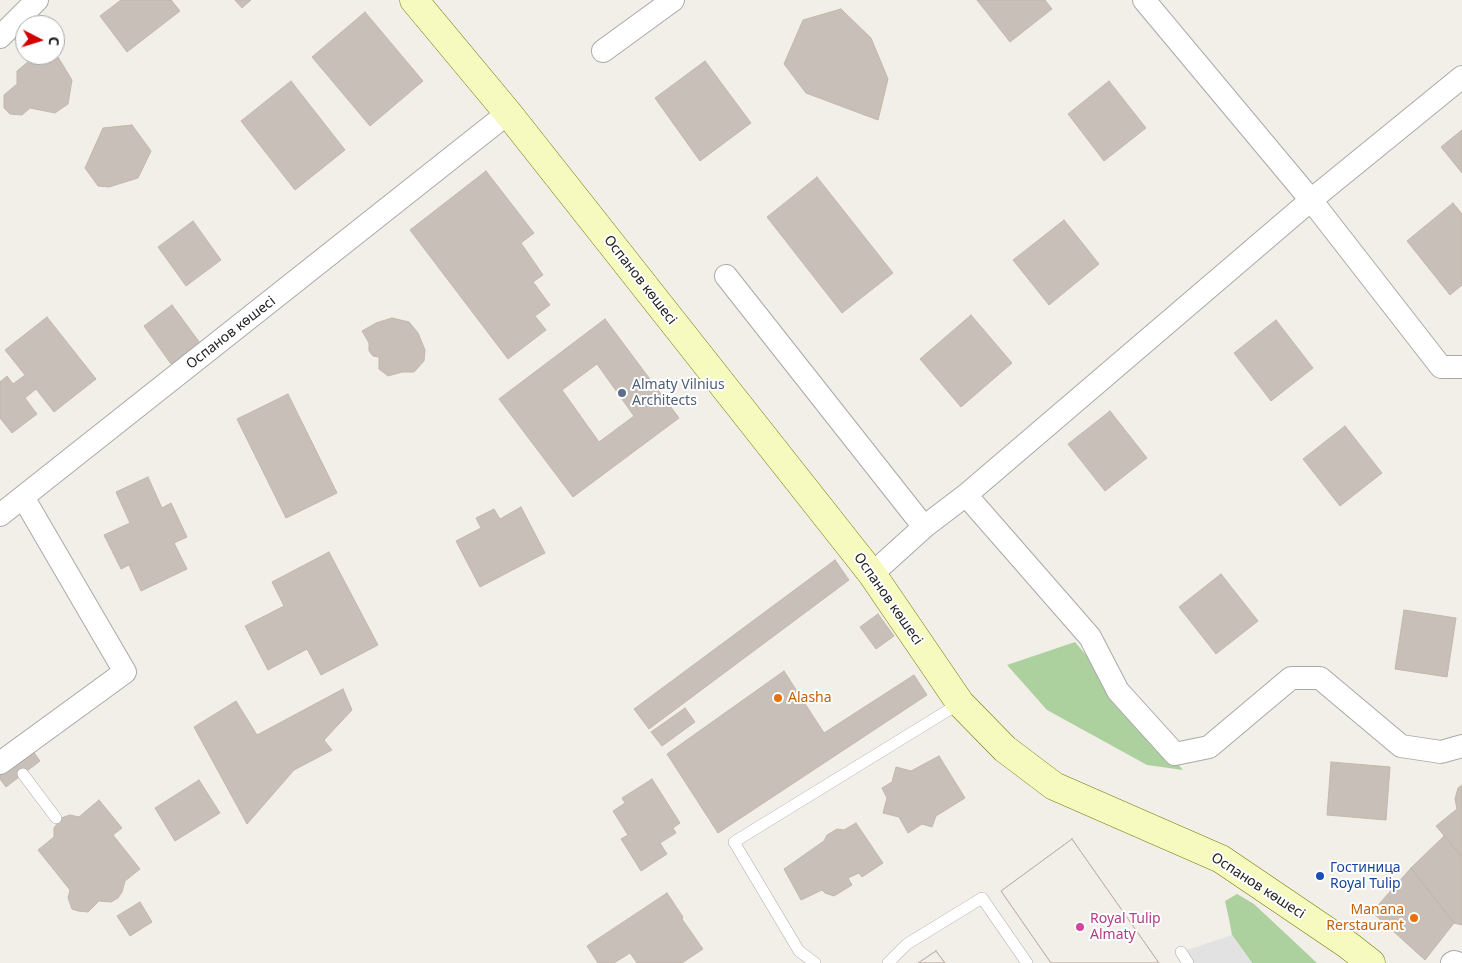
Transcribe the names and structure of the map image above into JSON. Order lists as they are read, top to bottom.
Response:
{
  "streets": {
    "street": ["Оспанов көшесі"]
  },
  "places": [
    "Almaty Vilnius Architects",
    "Alasha",
    "Гостиница Royal Tulip",
    "Manana Rerstaurant",
    "Royal Tulip Almaty"
  ],
  "north": "right"
}
